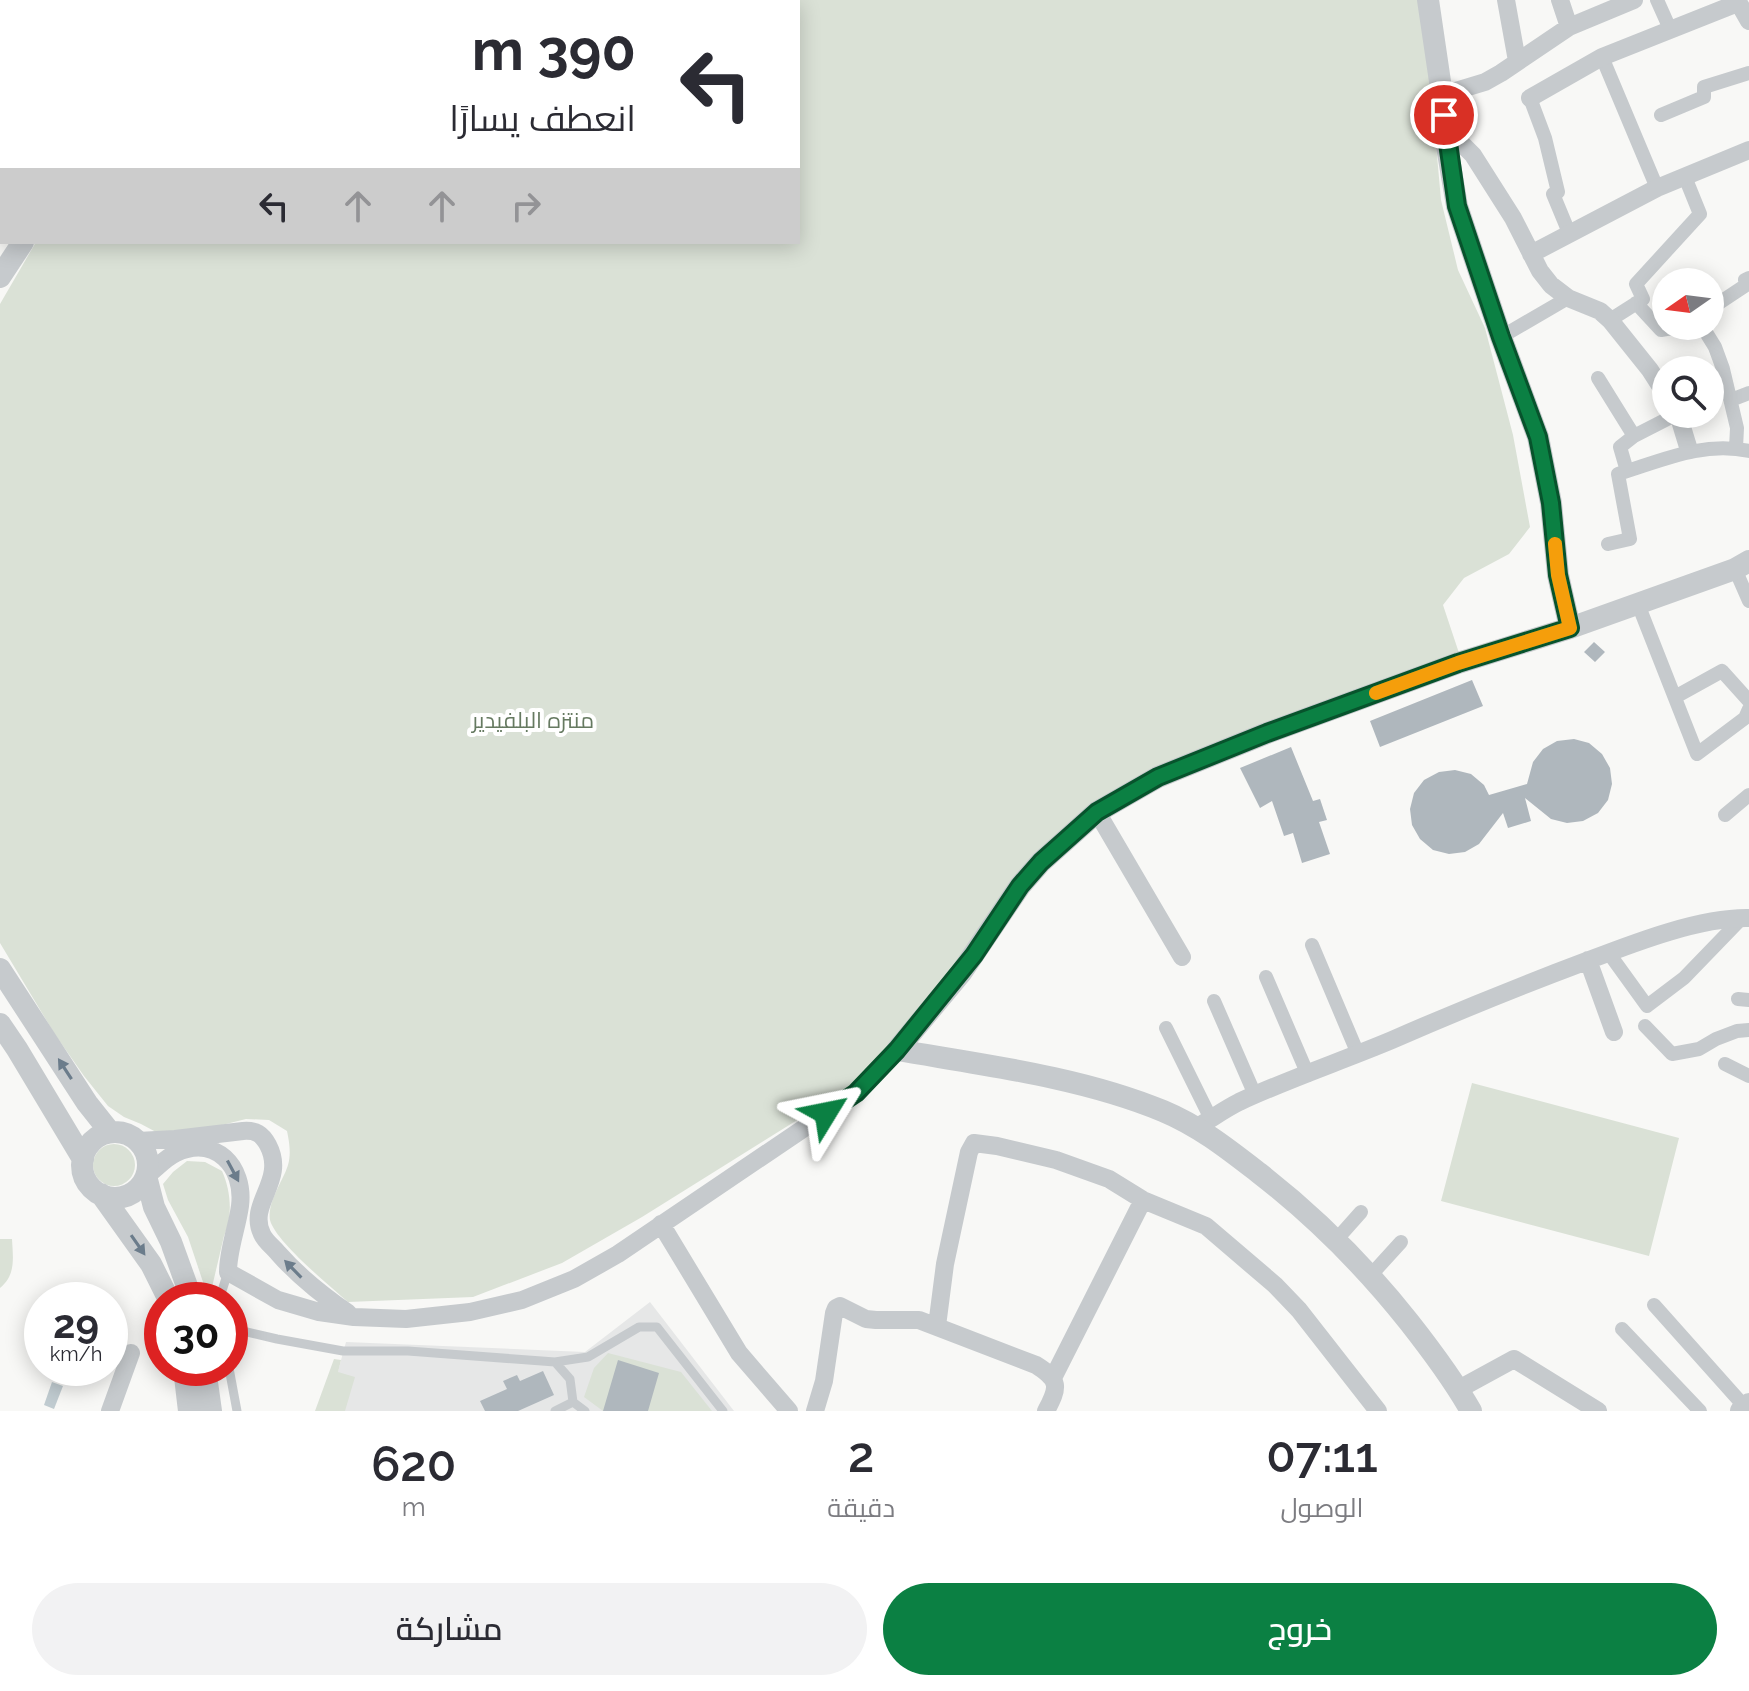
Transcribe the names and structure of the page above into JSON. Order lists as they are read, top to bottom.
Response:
{
  "parks": ["منتزه البلفيدير"],
  "north": "left",
  "page": {
    "turn": ["390 m", "انعطف يسارًا"],
    "speed": "29 km/h",
    "limit": "30",
    "eta": [
      "07:11",
      "الوصول",
      "2",
      "دقيقة",
      "620",
      "m"
    ],
    "buttons": ["خروج", "مشاركة"]
  }
}
